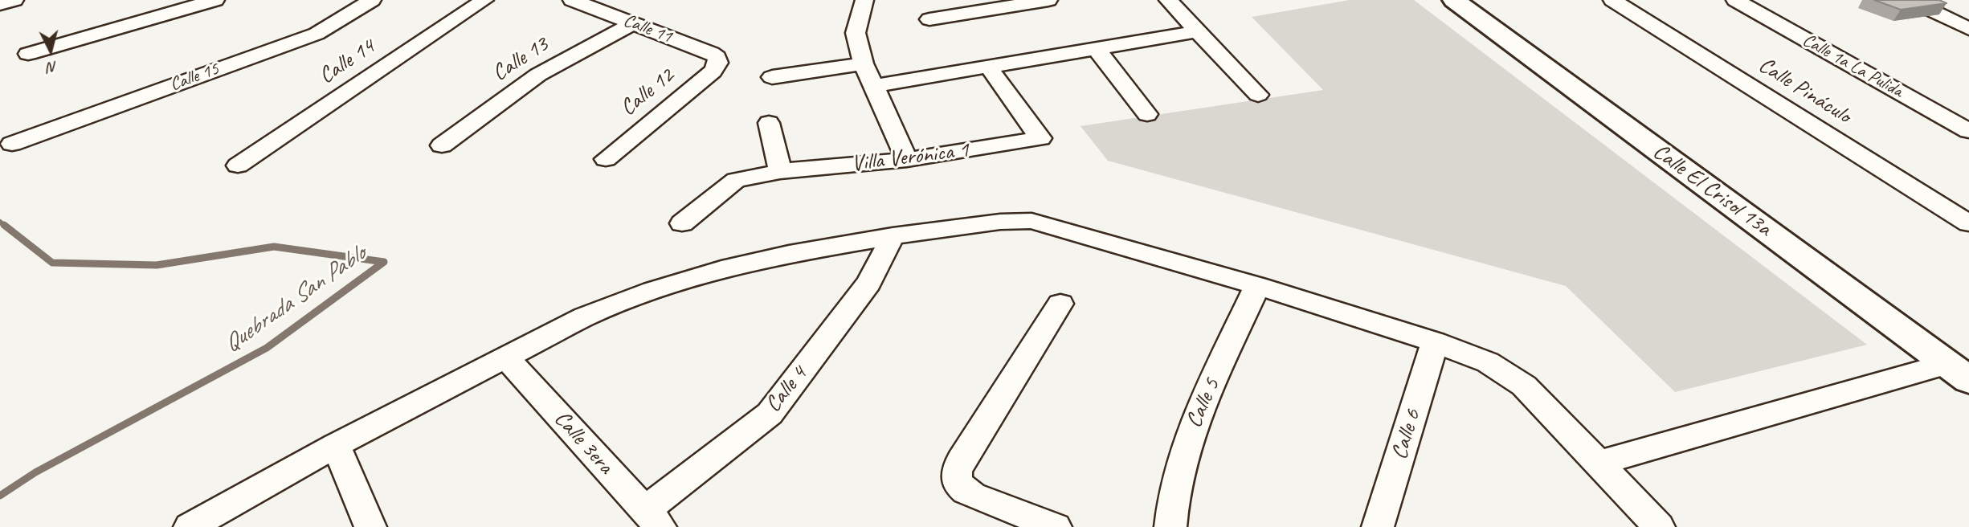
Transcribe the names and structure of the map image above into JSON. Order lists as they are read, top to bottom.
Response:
{
  "streets": {
    "street": [
      "Calle 11",
      "Calle 13",
      "Calle 14",
      "Calle 1a La Pulida",
      "Calle 15",
      "Calle Pináculo",
      "Calle 12",
      "Villa Verónica 1",
      "Calle El Crisol 13a",
      "Calle 4",
      "Calle 5",
      "Calle 6",
      "Calle 3era"
    ]
  },
  "crossings": [
    ["Calle 11", "Calle 13"],
    ["Calle 11", "Calle 12"],
    ["Calle 4", "Calle 3era"]
  ],
  "water": ["Quebrada San Pablo"],
  "north": "bottom"
}
